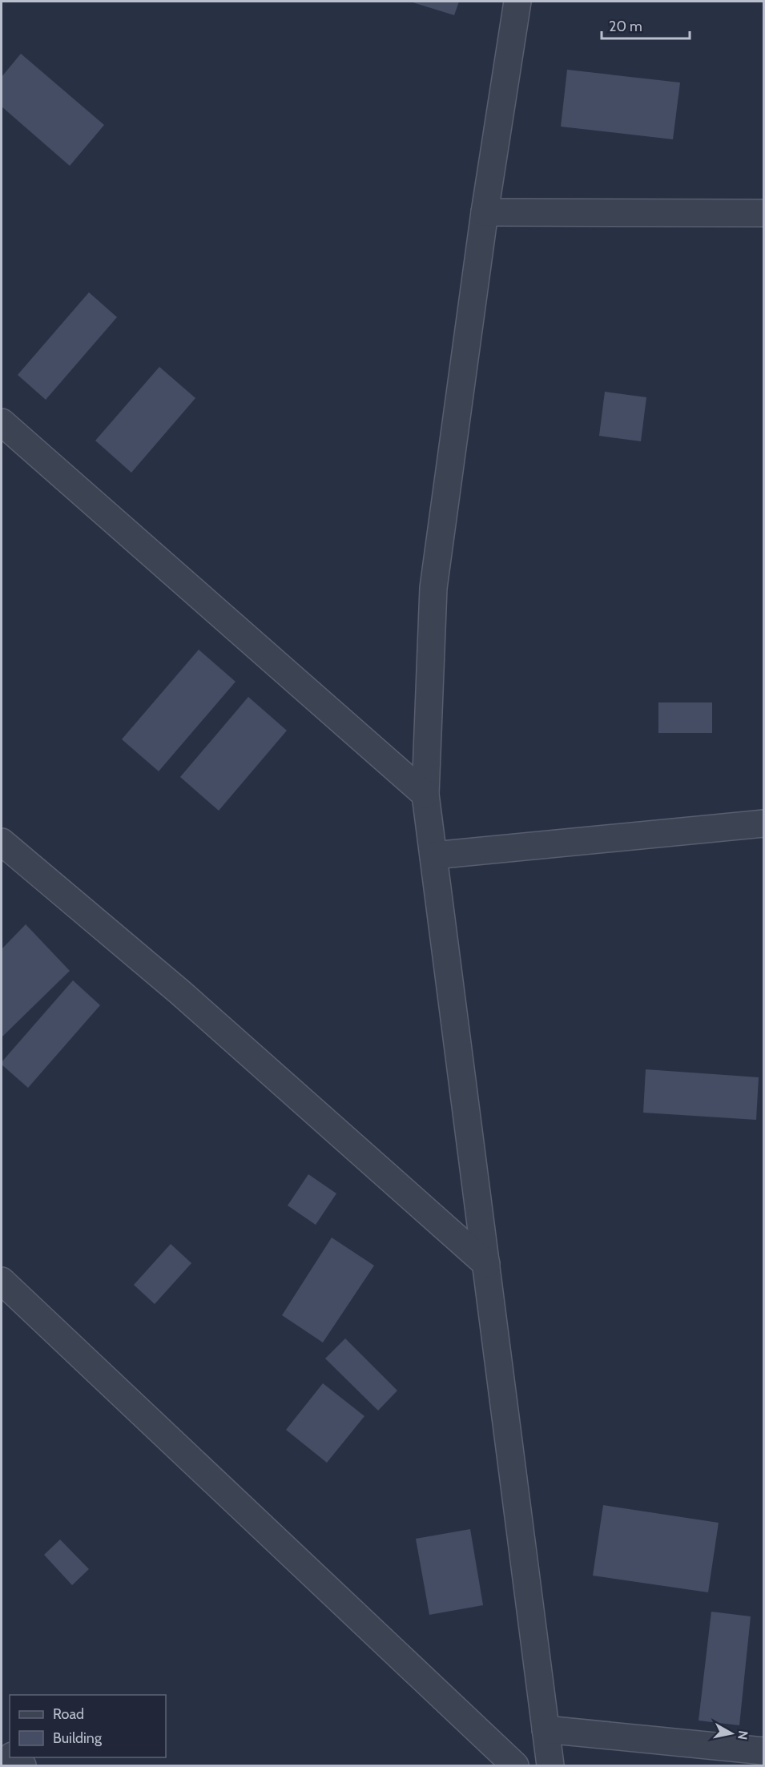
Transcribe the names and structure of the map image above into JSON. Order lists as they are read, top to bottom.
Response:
{
  "legend": ["Road", "Building"],
  "scale_bar": "20 m",
  "north": "right"
}
